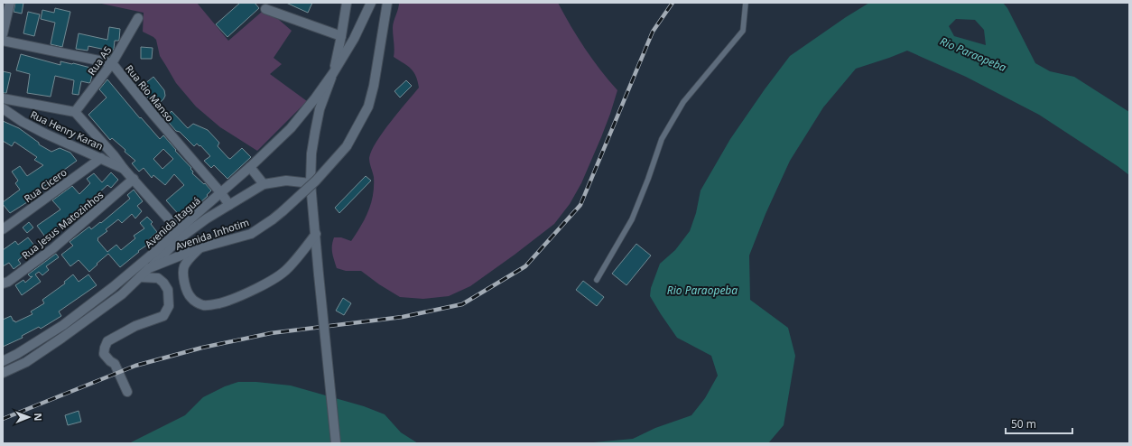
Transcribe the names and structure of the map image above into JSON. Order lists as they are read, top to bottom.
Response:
{
  "streets": {
    "street": [
      "Rua A5",
      "Rua Rio Manso",
      "Rua Henry Karan",
      "Rua Cicero",
      "Avenida Itaguá",
      "Rua Jesus Matozinhos",
      "Avenida Inhotim"
    ]
  },
  "crossings": [
    ["Rua A5", "Rua Rio Manso"],
    ["Rua A5", "Rua Henry Karan"],
    ["Rua Rio Manso", "Avenida Itaguá"],
    ["Rua Henry Karan", "Rua Cicero"],
    ["Rua Henry Karan", "Avenida Itaguá"],
    ["Rua Henry Karan", "Rua Jesus Matozinhos"]
  ],
  "water": ["Rio Paraopeba"],
  "scale_bar": "50 m",
  "north": "right"
}
